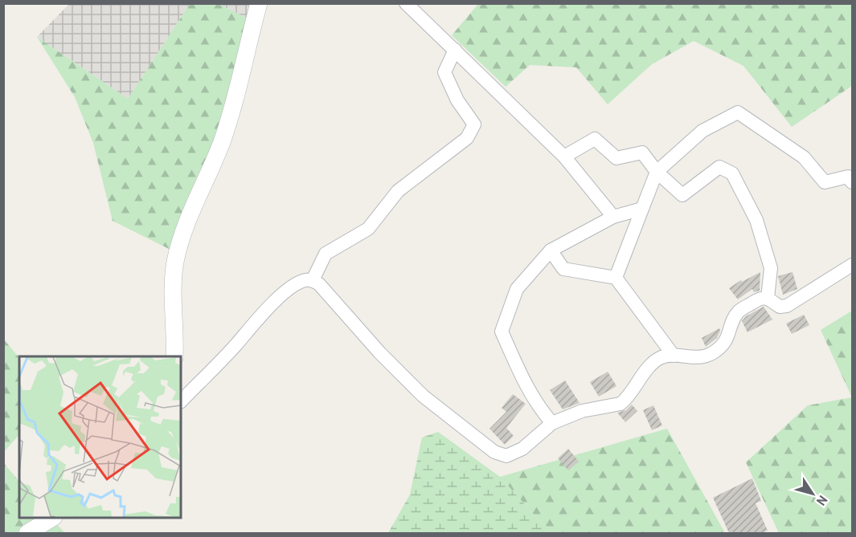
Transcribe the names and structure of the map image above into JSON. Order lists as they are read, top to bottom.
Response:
{
  "north": "bottom right"
}
